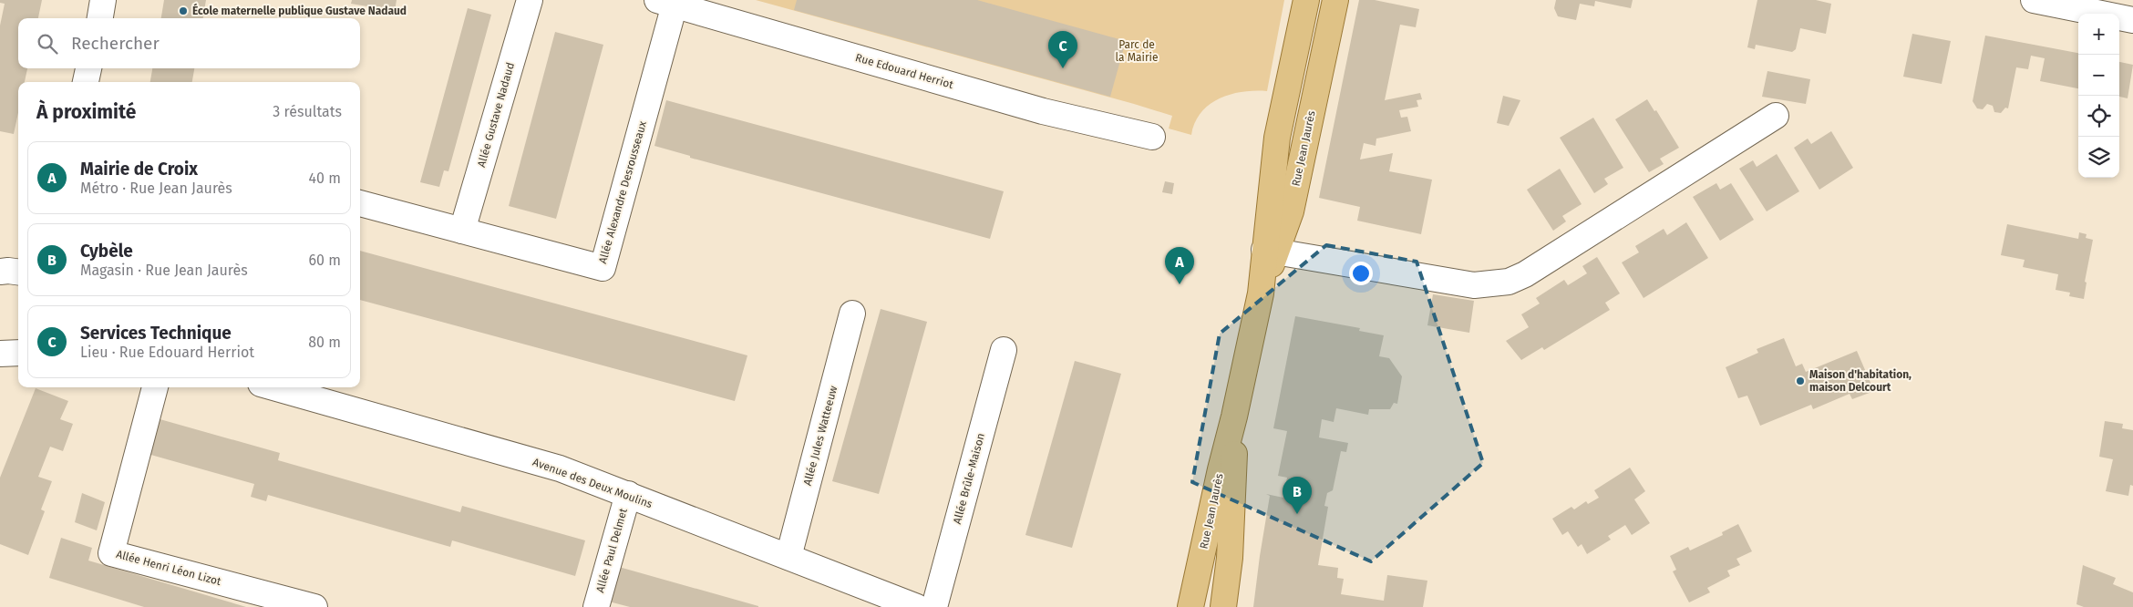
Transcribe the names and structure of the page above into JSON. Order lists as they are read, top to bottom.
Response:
{
  "streets": {
    "main road": ["Rue Jean Jaurès"],
    "street": [
      "Rue Edouard Herriot",
      "Allée Gustave Nadaud",
      "Allée Alexandre Desrousseaux",
      "Allée Jules Watteeuw",
      "Allée Brûle-Maison",
      "Avenue des Deux Moulins",
      "Allée Paul Delmet",
      "Allée Henri Léon Lizot"
    ]
  },
  "crossings": [
    ["Rue Edouard Herriot", "Allée Alexandre Desrousseaux"],
    ["Allée Gustave Nadaud", "Allée Alexandre Desrousseaux"],
    ["Allée Jules Watteeuw", "Avenue des Deux Moulins"],
    ["Avenue des Deux Moulins", "Allée Paul Delmet"]
  ],
  "parks": ["Parc de la Mairie"],
  "places": ["École maternelle publique Gustave Nadaud", "Maison d'habitation, maison Delcourt"],
  "page": {
    "map_buttons": ["+", "−"],
    "search": "Rechercher",
    "pins": ["C", "A", "B"],
    "heading": ["À proximité", "3 résultats"],
    "list": [
      {
        "mark": "A",
        "name": "Mairie de Croix",
        "note": "Métro · Rue Jean Jaurès",
        "value": "40 m"
      },
      {
        "mark": "B",
        "name": "Cybèle",
        "note": "Magasin · Rue Jean Jaurès",
        "value": "60 m"
      },
      {
        "mark": "C",
        "name": "Services Technique",
        "note": "Lieu · Rue Edouard Herriot",
        "value": "80 m"
      }
    ]
  }
}
